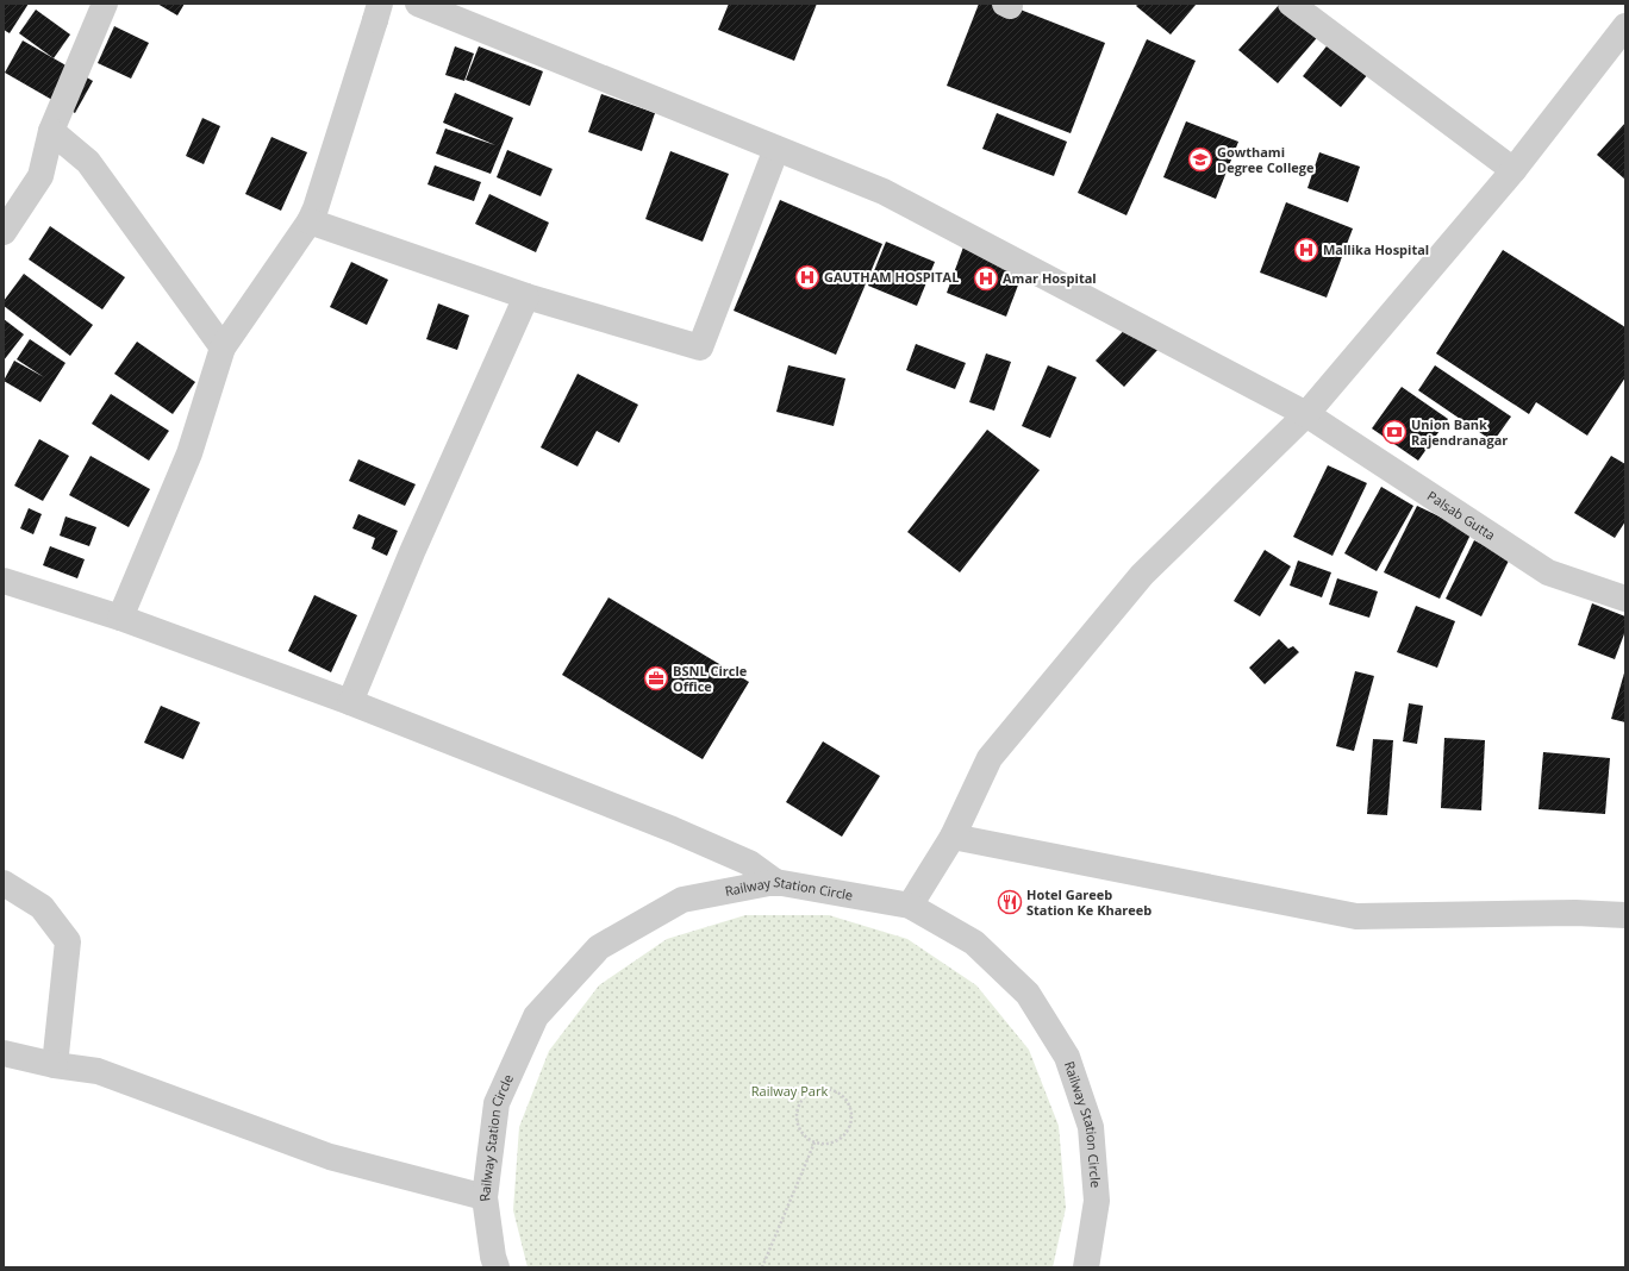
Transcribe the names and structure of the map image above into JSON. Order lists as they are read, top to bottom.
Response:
{
  "streets": {
    "street": ["Palsab Gutta", "Railway Station Circle"]
  },
  "parks": ["Railway Park"],
  "places": {
    "school or university": ["Gowthami Degree College"],
    "hospital": ["Mallika Hospital", "GAUTHAM HOSPITAL", "Amar Hospital"],
    "bank": ["Union Bank Rajendranagar"],
    "office": ["BSNL Circle Office"],
    "restaurant": ["Hotel Gareeb Station Ke Khareeb"]
  }
}
